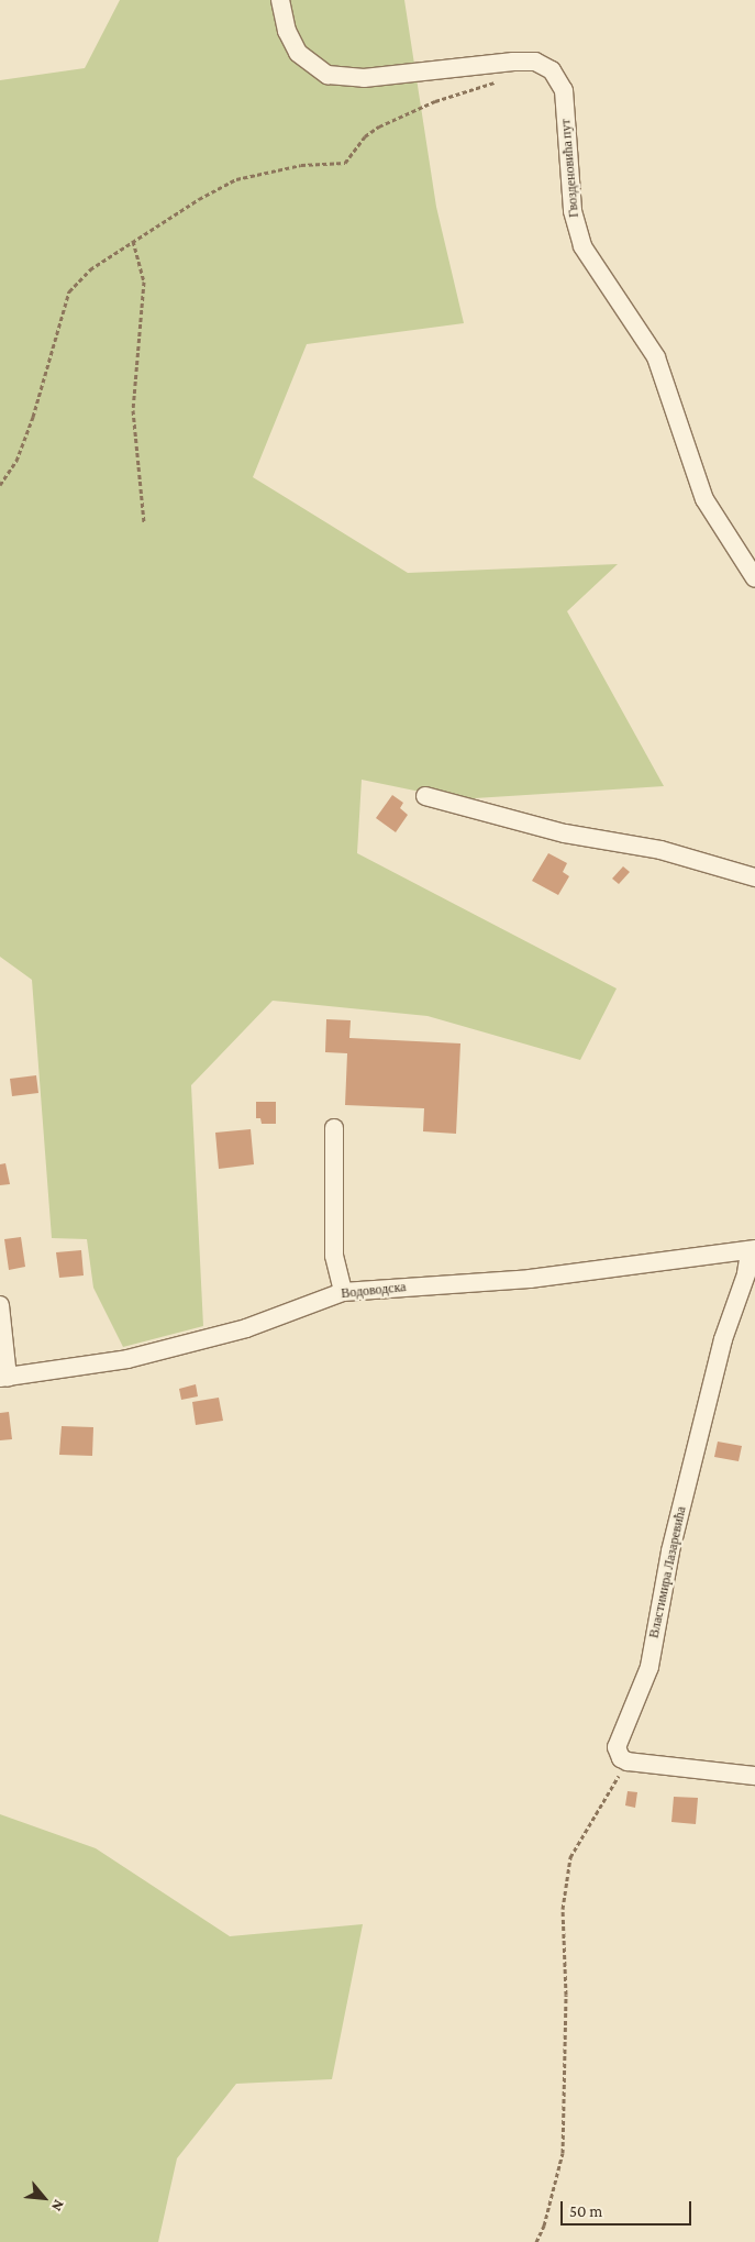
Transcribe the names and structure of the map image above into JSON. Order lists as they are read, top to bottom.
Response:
{
  "streets": {
    "street": ["Гвозденовића пут", "Водоводска", "Властимира Лазаревића"]
  },
  "crossings": [
    ["Водоводска", "Властимира Лазаревића"]
  ],
  "scale_bar": "50 m",
  "north": "bottom right"
}
